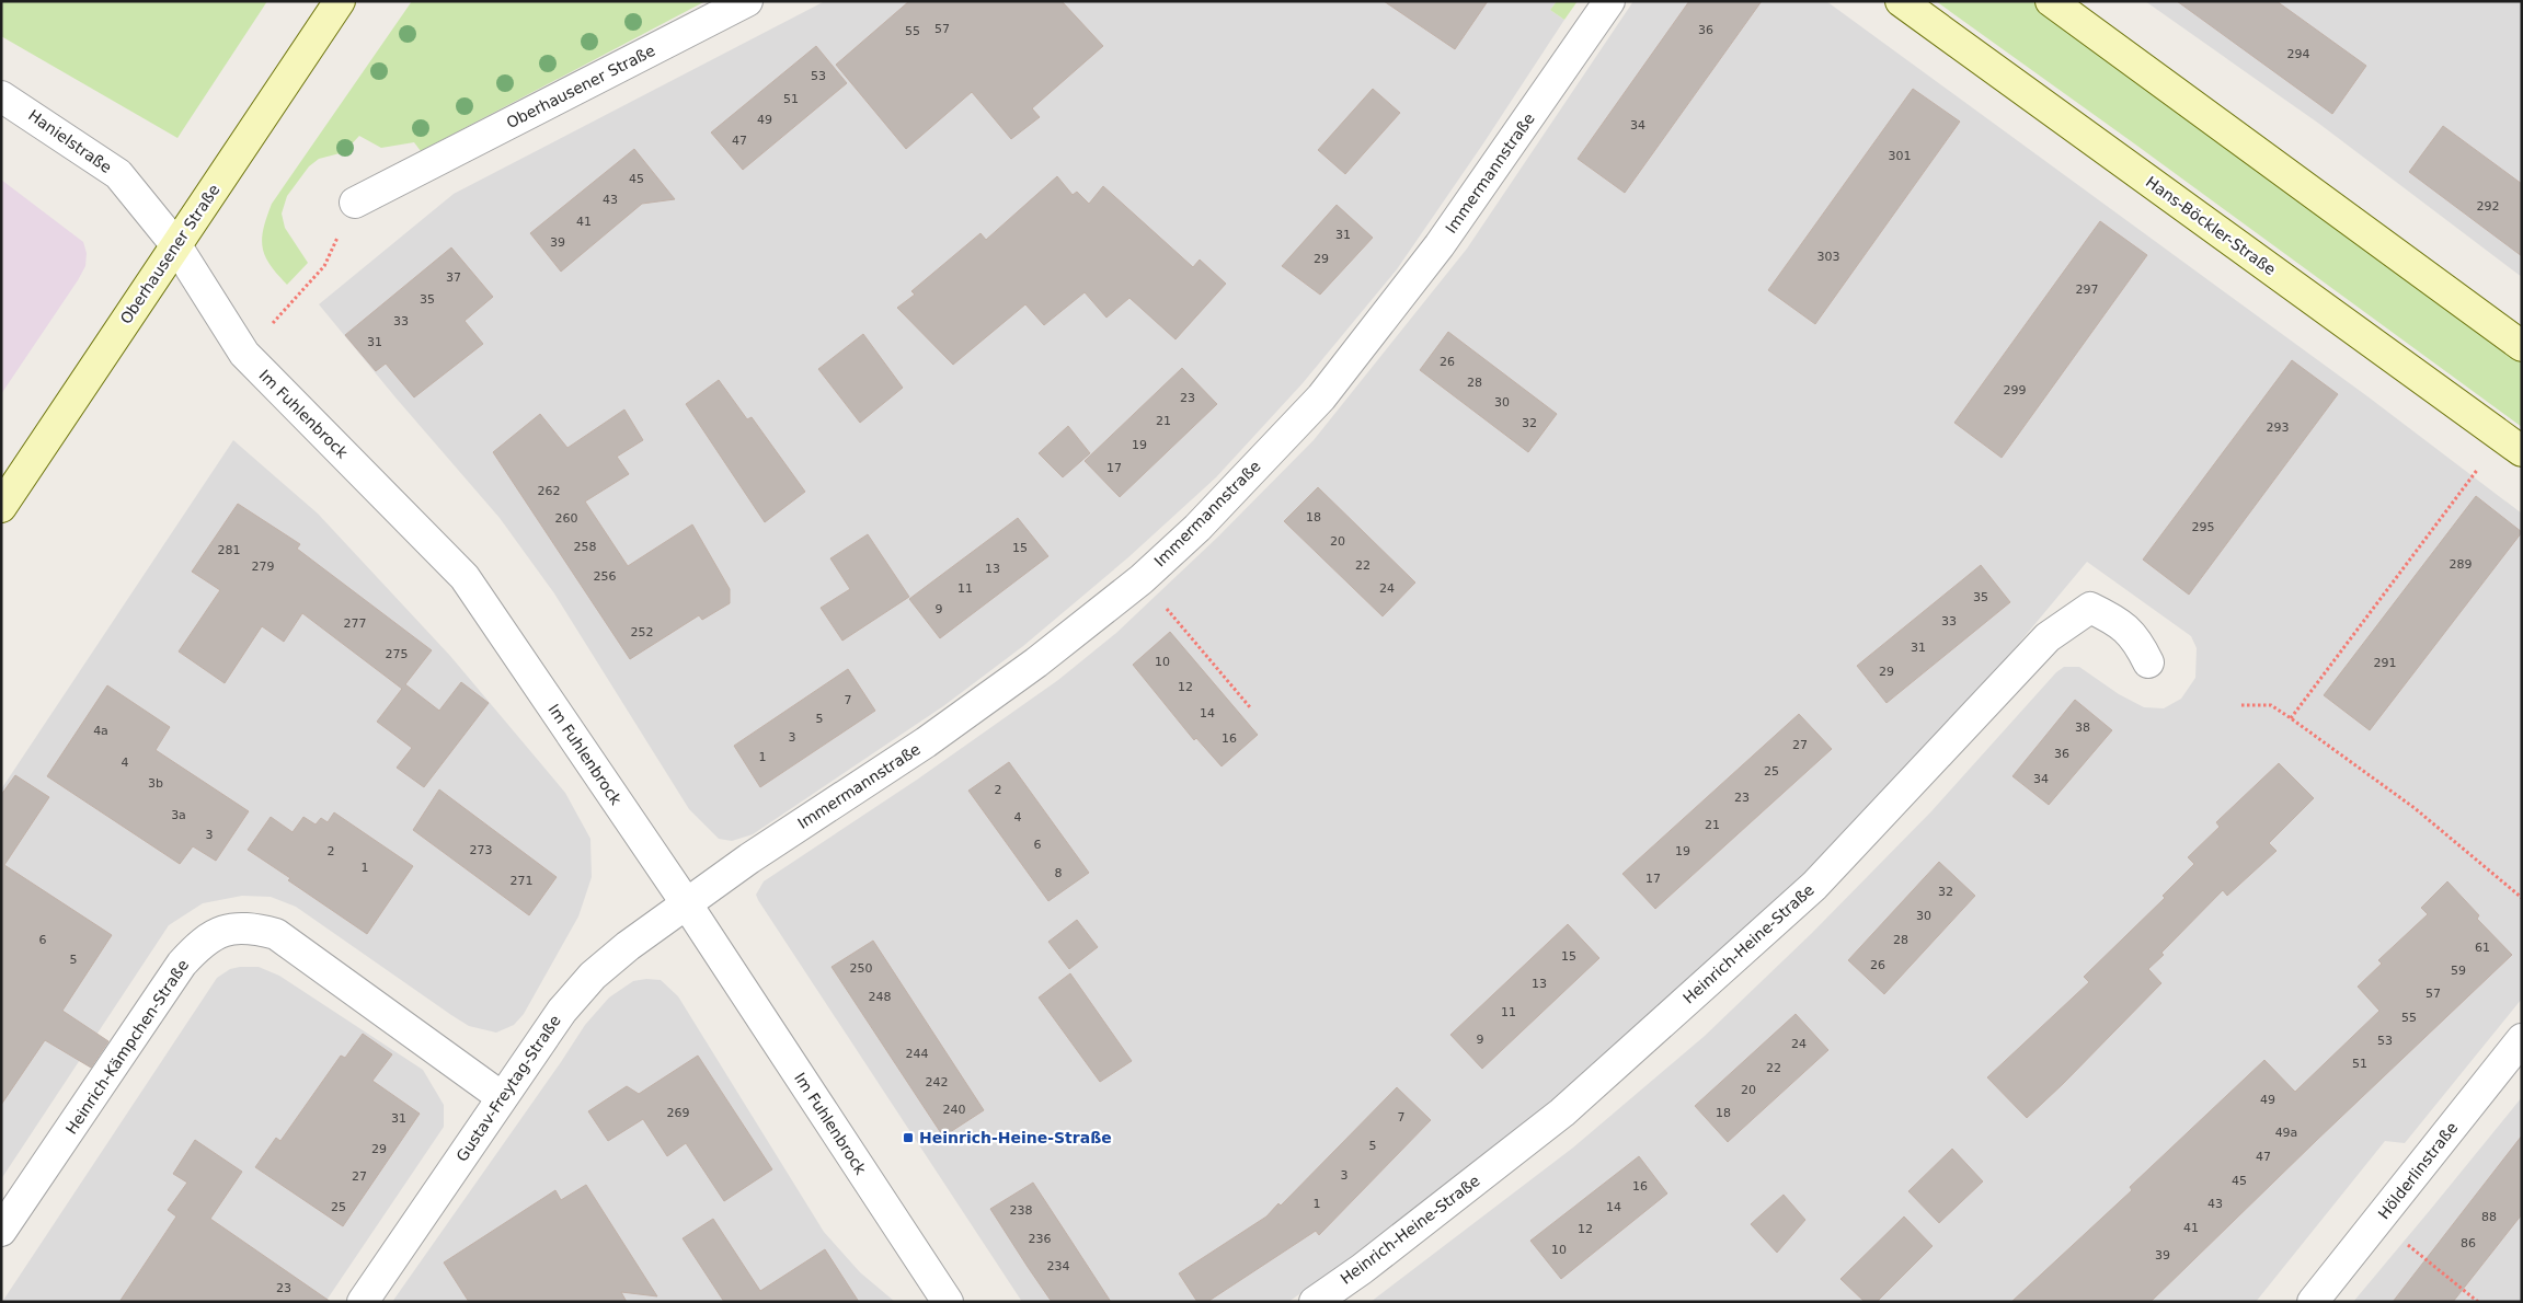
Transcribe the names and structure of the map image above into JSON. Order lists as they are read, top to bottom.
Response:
{
  "streets": {
    "main road": ["Oberhausener Straße", "Hans-Böckler-Straße"],
    "street": [
      "Hanielstraße",
      "Immermannstraße",
      "Im Fuhlenbrock",
      "Heinrich-Heine-Straße",
      "Heinrich-Kämpchen-Straße",
      "Gustav-Freytag-Straße",
      "Hölderlinstraße"
    ]
  },
  "crossings": [
    ["Oberhausener Straße", "Hanielstraße"],
    ["Oberhausener Straße", "Im Fuhlenbrock"],
    ["Hanielstraße", "Im Fuhlenbrock"],
    ["Immermannstraße", "Im Fuhlenbrock"],
    ["Immermannstraße", "Gustav-Freytag-Straße"],
    ["Im Fuhlenbrock", "Gustav-Freytag-Straße"],
    ["Heinrich-Kämpchen-Straße", "Gustav-Freytag-Straße"]
  ],
  "places": {
    "transit": ["Heinrich-Heine-Straße"]
  },
  "house_numbers": [
    "57",
    "36",
    "55",
    "294",
    "53",
    "51",
    "49",
    "34",
    "47",
    "301",
    "45",
    "43",
    "292",
    "41",
    "31",
    "39",
    "303",
    "29",
    "37",
    "297",
    "35",
    "33",
    "31",
    "26",
    "28",
    "299",
    "23",
    "30",
    "21",
    "32",
    "293",
    "19",
    "17",
    "262",
    "18",
    "260",
    "295",
    "20",
    "258",
    "15",
    "281",
    "289",
    "22",
    "279",
    "13",
    "256",
    "11",
    "24",
    "35",
    "9",
    "33",
    "277",
    "252",
    "31",
    "275",
    "10",
    "291",
    "29",
    "12",
    "7",
    "14",
    "5",
    "38",
    "4a",
    "3",
    "16",
    "27",
    "36",
    "1",
    "4",
    "25",
    "34",
    "3b",
    "2",
    "23",
    "3a",
    "4",
    "21",
    "3",
    "6",
    "273",
    "2",
    "19",
    "1",
    "8",
    "17",
    "271",
    "32",
    "30",
    "6",
    "28",
    "61",
    "15",
    "5",
    "26",
    "250",
    "59",
    "13",
    "57",
    "248",
    "11",
    "55",
    "9",
    "53",
    "24",
    "244",
    "51",
    "22",
    "242",
    "20",
    "49",
    "240",
    "269",
    "18",
    "7",
    "31",
    "49a",
    "5",
    "29",
    "47",
    "3",
    "27",
    "45",
    "16",
    "1",
    "43",
    "25",
    "14",
    "238",
    "88",
    "41",
    "12",
    "236",
    "86",
    "10",
    "39",
    "234",
    "23"
  ]
}
